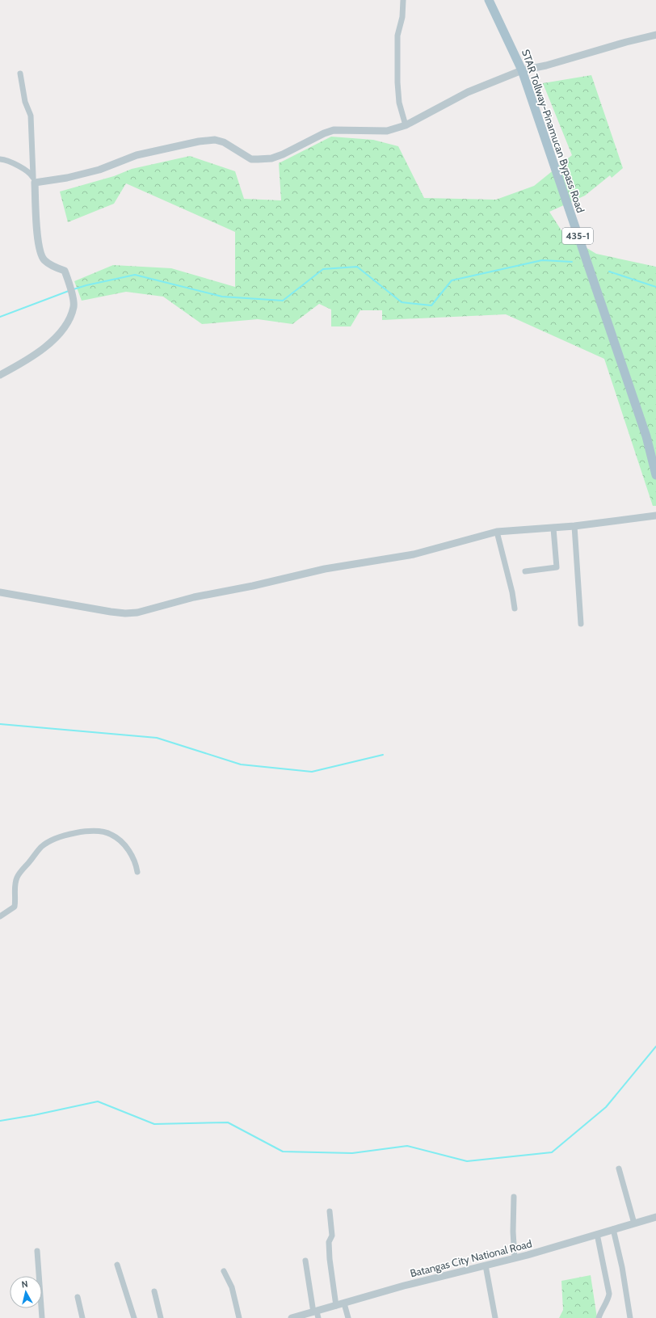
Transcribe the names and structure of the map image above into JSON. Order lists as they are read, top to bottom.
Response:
{
  "streets": {
    "main road": ["STAR Tollway-Pinamucan Bypass Road", "435-1"],
    "street": ["Batangas City National Road"]
  },
  "north": "top"
}
